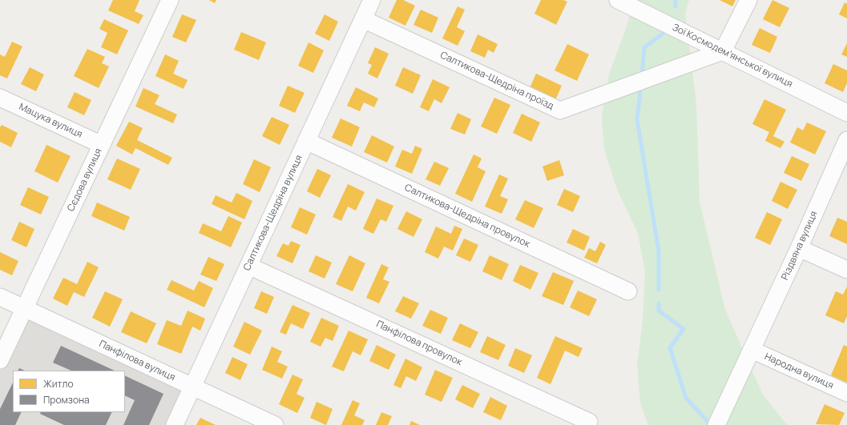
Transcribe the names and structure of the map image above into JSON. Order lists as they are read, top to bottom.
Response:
{
  "streets": {
    "street": [
      "Зої Космодем’янської вулиця",
      "Салтикова-Щедріна проїзд",
      "Мацука вулиця",
      "Сєдова вулиця",
      "Салтикова-Щедріна вулиця",
      "Салтикова-Щедріна провулок",
      "Різдвяна вулиця",
      "Панфілова провулок",
      "Панфілова вулиця",
      "Народна вулиця"
    ]
  },
  "crossings": [
    ["Зої Космодем’янської вулиця", "Салтикова-Щедріна проїзд"],
    ["Салтикова-Щедріна проїзд", "Салтикова-Щедріна вулиця"],
    ["Мацука вулиця", "Сєдова вулиця"],
    ["Сєдова вулиця", "Панфілова вулиця"],
    ["Салтикова-Щедріна вулиця", "Салтикова-Щедріна провулок"],
    ["Салтикова-Щедріна вулиця", "Панфілова провулок"],
    ["Салтикова-Щедріна вулиця", "Панфілова вулиця"],
    ["Різдвяна вулиця", "Народна вулиця"]
  ],
  "legend": ["Житло", "Промзона"]
}
